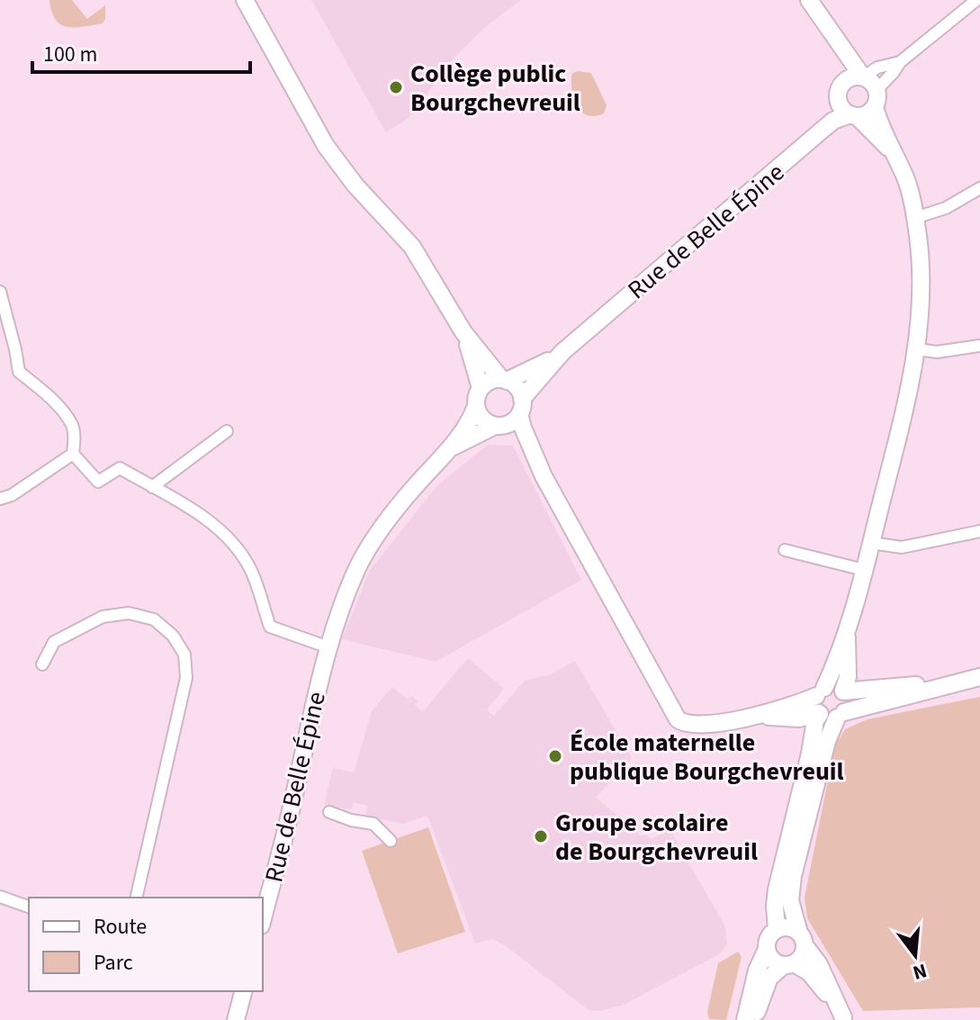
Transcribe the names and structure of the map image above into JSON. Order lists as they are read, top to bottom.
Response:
{
  "streets": {
    "street": ["Rue de Belle Épine"]
  },
  "places": ["Collège public Bourgchevreuil", "École maternelle publique Bourgchevreuil", "Groupe scolaire de Bourgchevreuil"],
  "legend": ["Route", "Parc"],
  "scale_bar": "100 m",
  "north": "bottom"
}
